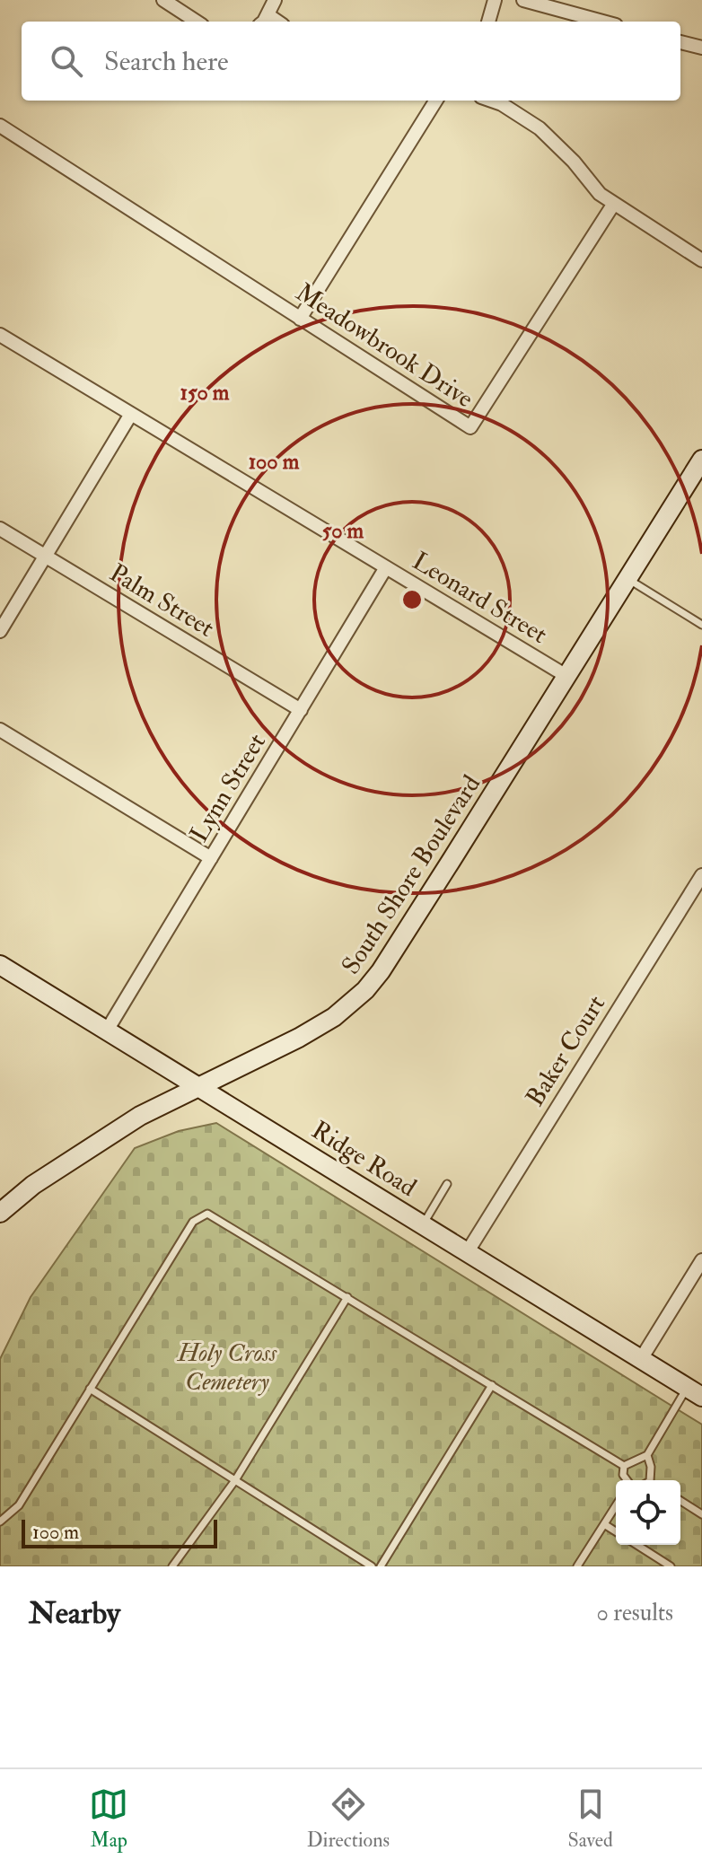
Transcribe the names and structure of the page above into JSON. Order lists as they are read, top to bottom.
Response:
{
  "streets": {
    "street": [
      "Meadowbrook Drive",
      "Leonard Street",
      "Palm Street",
      "Lynn Street",
      "South Shore Boulevard",
      "Baker Court",
      "Ridge Road"
    ]
  },
  "crossings": [
    ["Leonard Street", "Lynn Street"],
    ["Leonard Street", "South Shore Boulevard"],
    ["Palm Street", "Lynn Street"],
    ["Lynn Street", "Ridge Road"],
    ["South Shore Boulevard", "Ridge Road"],
    ["Baker Court", "Ridge Road"]
  ],
  "parks": ["Holy Cross Cemetery"],
  "scale_bar": "100 m",
  "page": {
    "search": "Search here",
    "scale": "100 m",
    "heading": ["Nearby", "0 results"],
    "nav": ["Map", "Directions", "Saved"]
  },
  "rings": ["150 m", "100 m", "50 m"]
}
